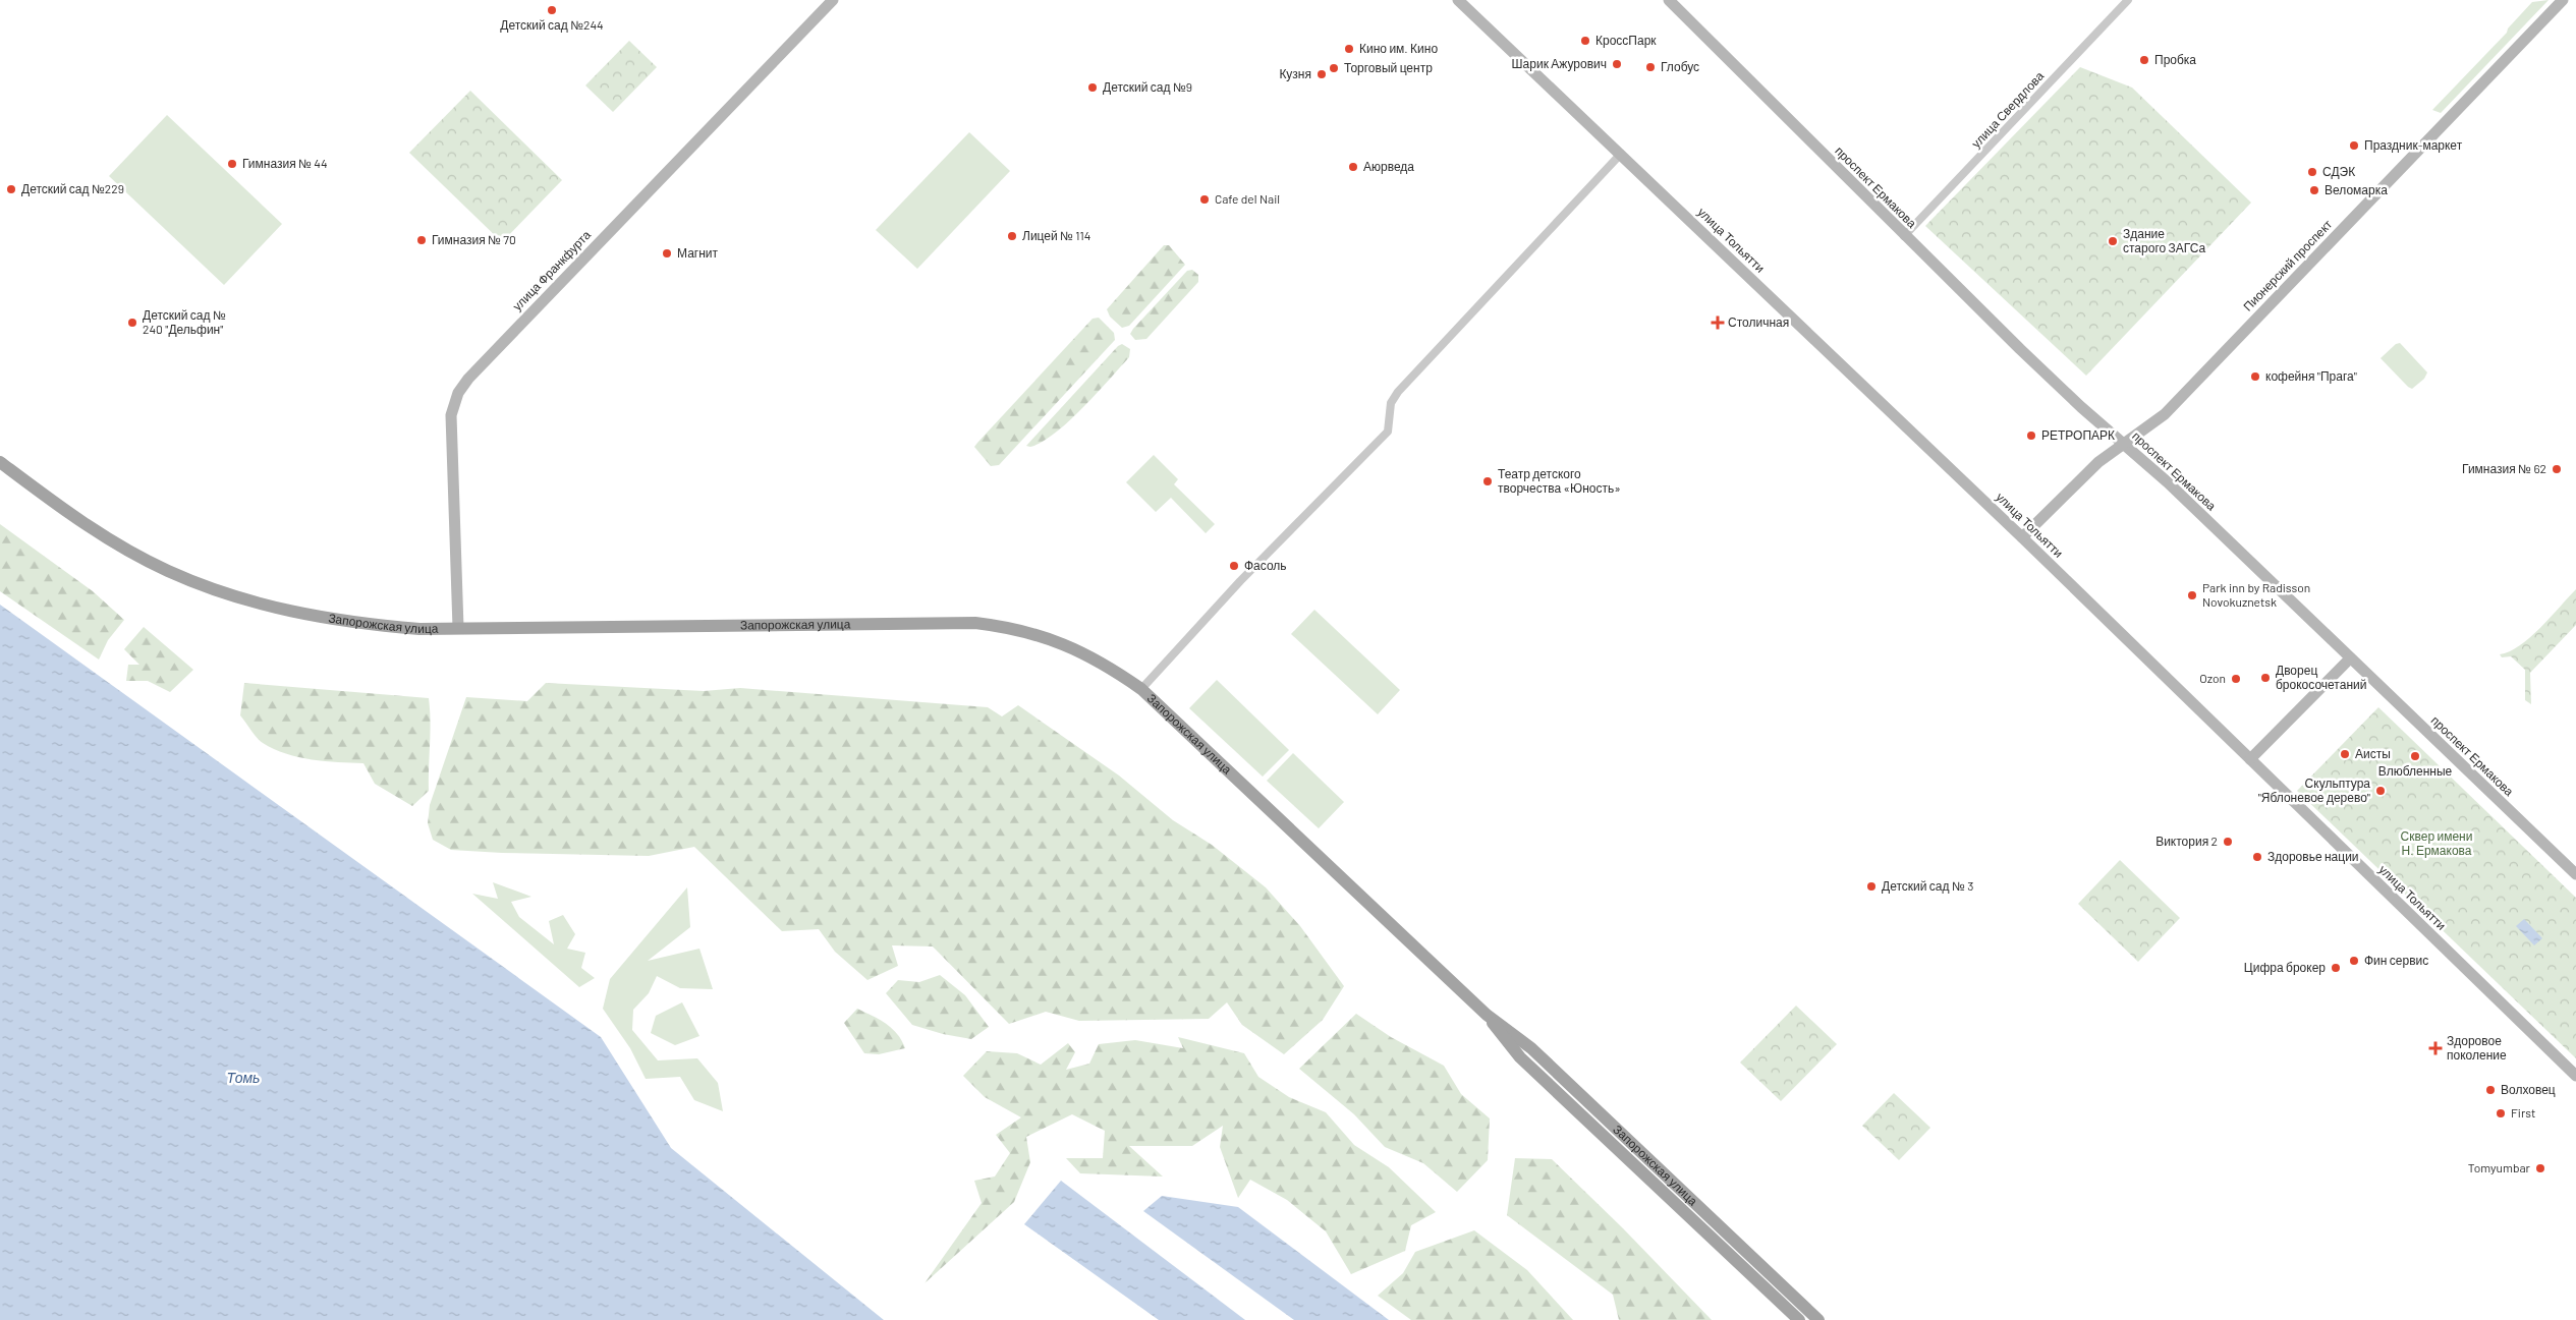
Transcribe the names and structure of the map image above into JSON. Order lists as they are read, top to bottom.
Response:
{
  "streets": {
    "main road": [
      "проспект Ермакова",
      "улица Тольятти",
      "Пионерский проспект",
      "улица Франкфурта",
      "Запорожская улица"
    ],
    "street": ["улица Свердлова"]
  },
  "crossings": [
    ["улица Свердлова", "проспект Ермакова"],
    ["проспект Ермакова", "Пионерский проспект"],
    ["улица Тольятти", "Пионерский проспект"],
    ["улица Франкфурта", "Запорожская улица"]
  ],
  "water": ["Томь"],
  "parks": ["Сквер имени Н. Ермакова"],
  "places": {
    "other": [
      "Детский сад №244",
      "КроссПарк",
      "Кино им. Кино",
      "Пробка",
      "Шарик Ажурович",
      "Глобус",
      "Торговый центр",
      "Кузня",
      "Детский сад №9",
      "Праздник-маркет",
      "Гимназия № 44",
      "Аюрведа",
      "СДЭК",
      "Детский сад №229",
      "Веломарка",
      "Cafe del Nail",
      "Лицей № 114",
      "Гимназия № 70",
      "Здание старого ЗАГСа",
      "Магнит",
      "Детский сад № 240 \"Дельфин\"",
      "кофейня \"Прага\"",
      "РЕТРОПАРК",
      "Гимназия № 62",
      "Театр детского творчества «Юность»",
      "Фасоль",
      "Park inn by Radisson Novokuznetsk",
      "Дворец брокосочетаний",
      "Ozon",
      "Аисты",
      "Влюбленные",
      "Скульптура \"Яблоневое дерево\"",
      "Виктория 2",
      "Здоровье нации",
      "Детский сад № 3",
      "Фин сервис",
      "Цифра брокер",
      "Волховец",
      "First",
      "Tomyumbar"
    ],
    "health": ["Столичная", "Здоровое поколение"]
  }
}
